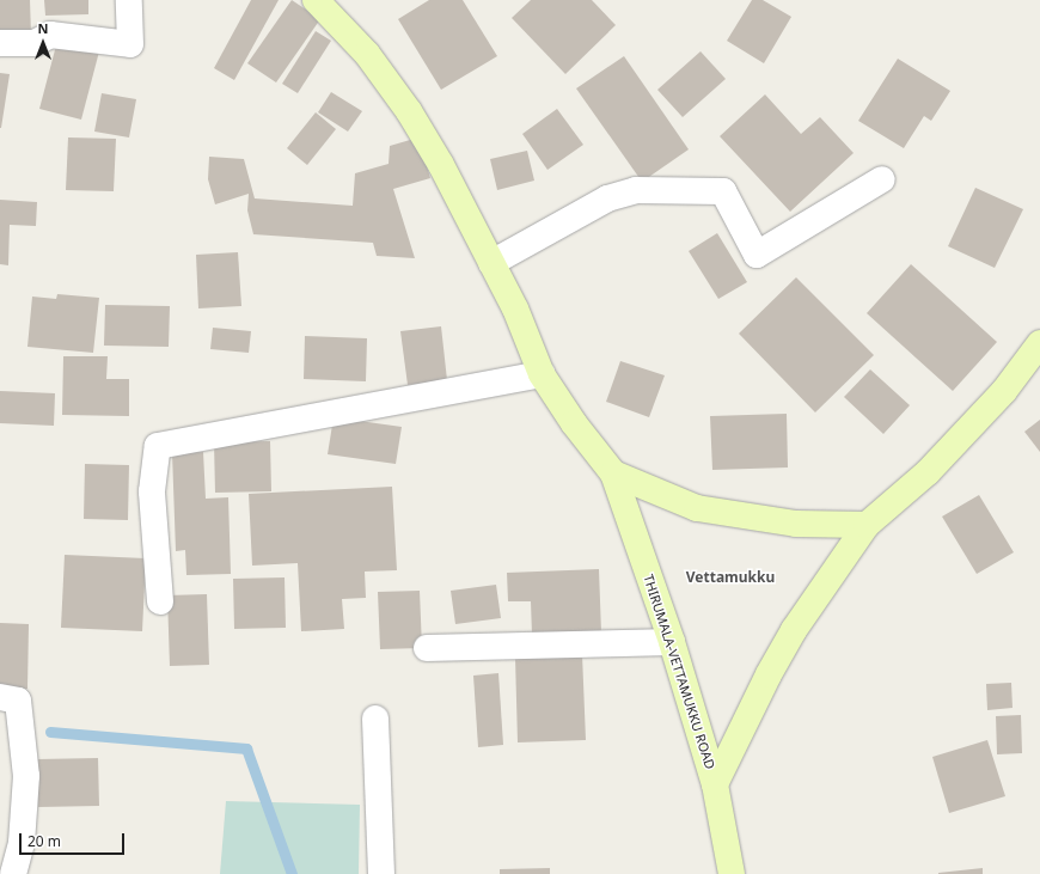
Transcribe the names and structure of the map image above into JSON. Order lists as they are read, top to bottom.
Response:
{
  "streets": {
    "main road": ["THIRUMALA-VETTAMUKKU ROAD"]
  },
  "districts": ["Vettamukku"],
  "scale_bar": "20 m",
  "north": "top"
}
